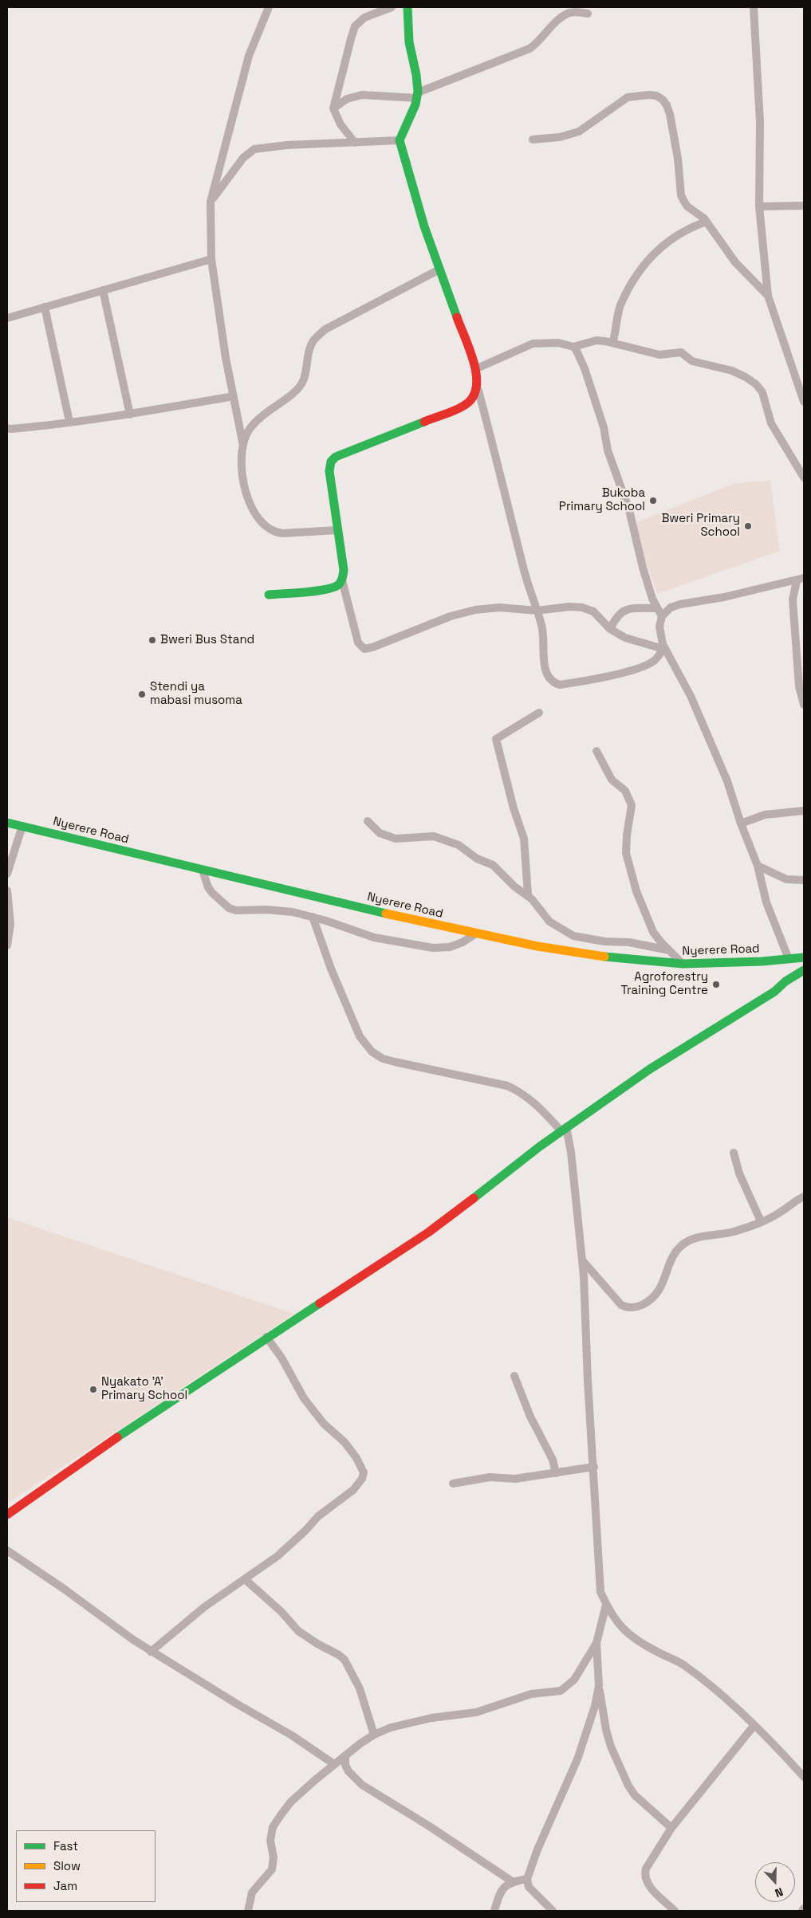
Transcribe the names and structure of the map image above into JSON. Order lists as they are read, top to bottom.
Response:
{
  "streets": {
    "street": ["Nyerere Road"]
  },
  "places": [
    "Bukoba Primary School",
    "Bweri Primary School",
    "Bweri Bus Stand",
    "Stendi ya mabasi musoma",
    "Agroforestry Training Centre",
    "Nyakato 'A' Primary School"
  ],
  "legend": ["Fast", "Slow", "Jam"],
  "north": "bottom"
}
